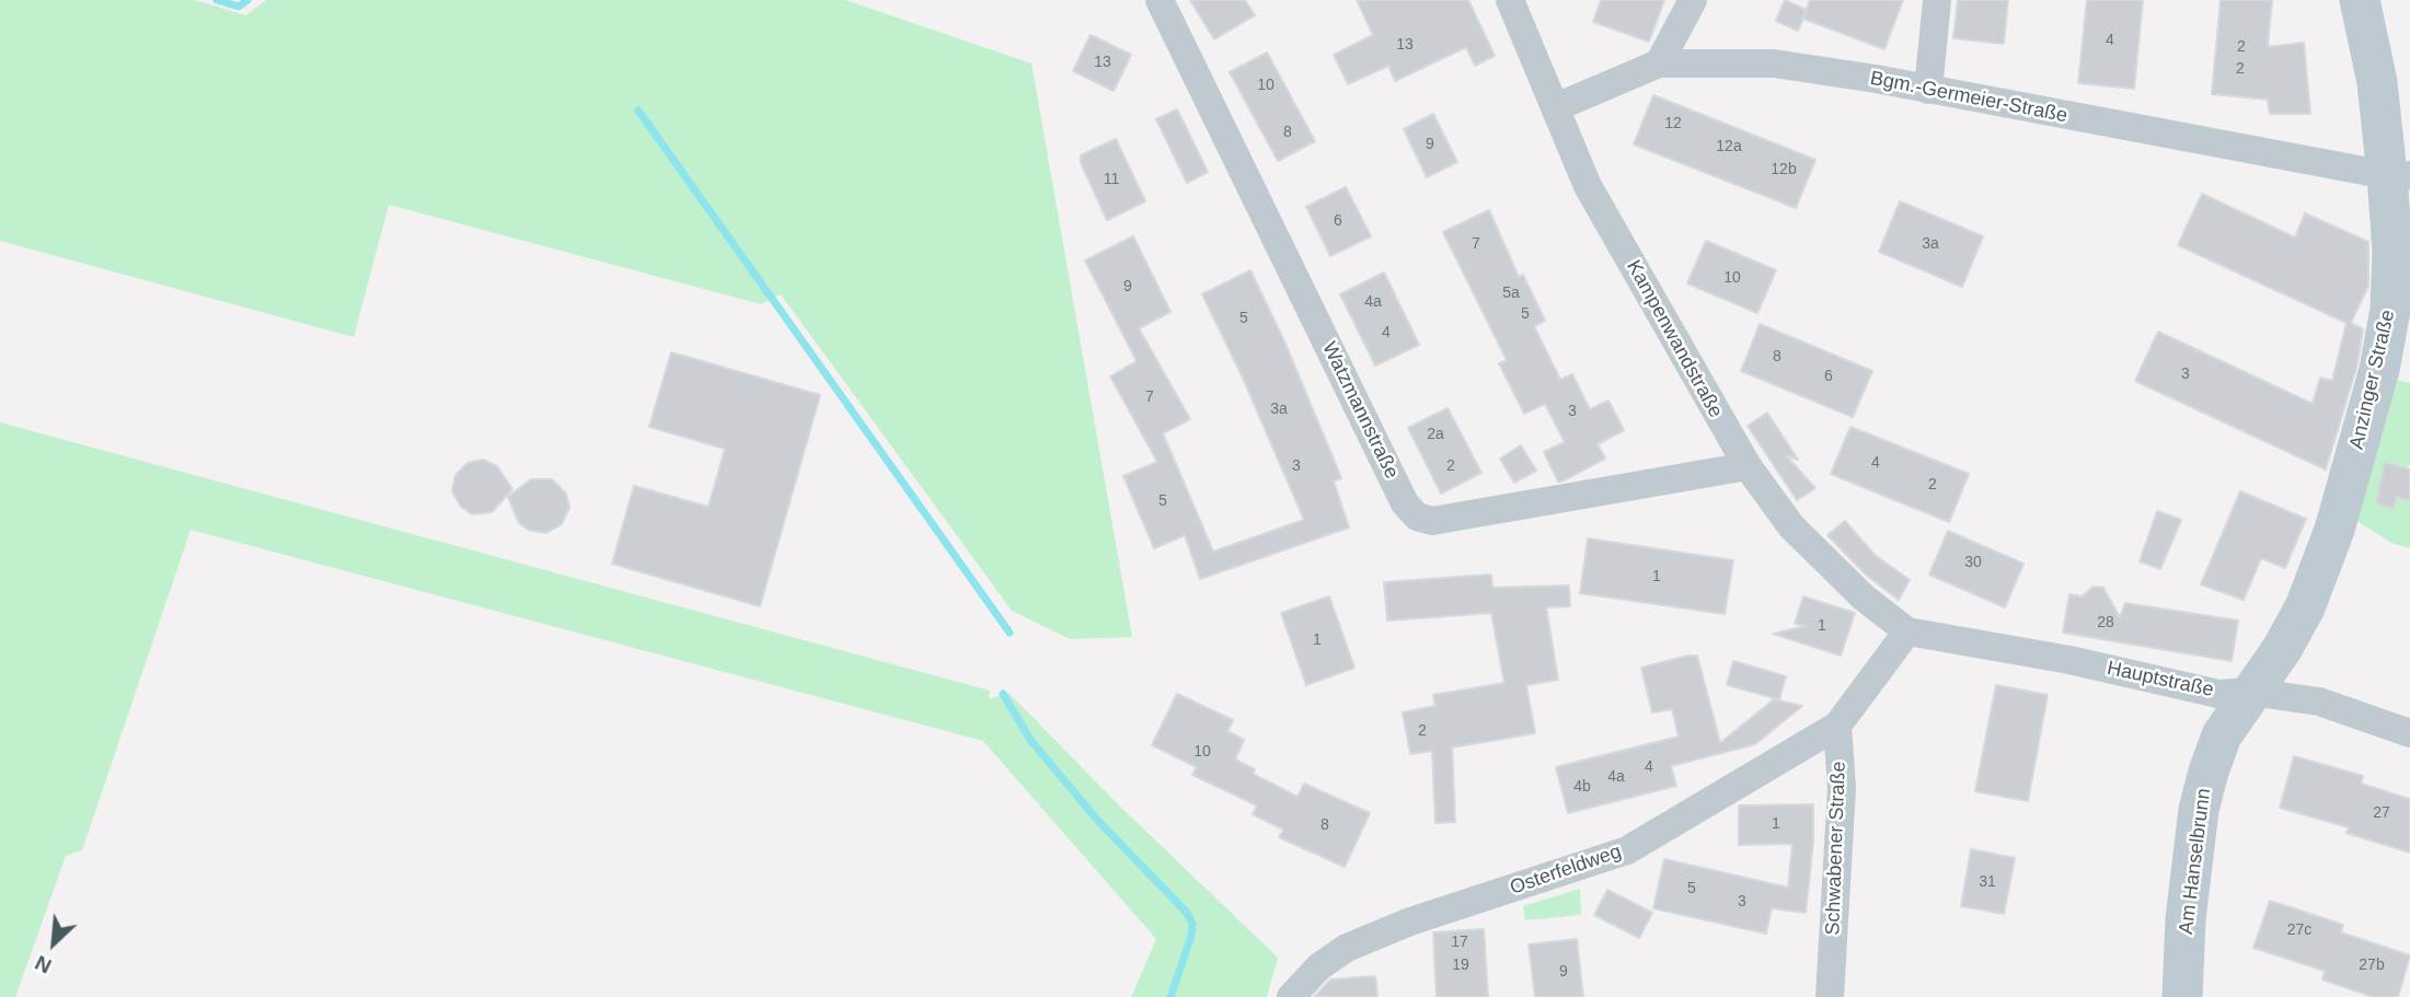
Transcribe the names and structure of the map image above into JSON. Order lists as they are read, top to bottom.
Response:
{
  "streets": {
    "street": [
      "Bgm.-Germeier-Straße",
      "Kampenwandstraße",
      "Anzinger Straße",
      "Watzmannstraße",
      "Hauptstraße",
      "Schwabener Straße",
      "Am Hanselbrunn",
      "Osterfeldweg"
    ]
  },
  "crossings": [
    ["Bgm.-Germeier-Straße", "Kampenwandstraße"],
    ["Bgm.-Germeier-Straße", "Anzinger Straße"],
    ["Kampenwandstraße", "Watzmannstraße"],
    ["Kampenwandstraße", "Hauptstraße"],
    ["Anzinger Straße", "Hauptstraße"],
    ["Anzinger Straße", "Am Hanselbrunn"],
    ["Hauptstraße", "Am Hanselbrunn"],
    ["Schwabener Straße", "Osterfeldweg"]
  ],
  "house_numbers": [
    "4",
    "13",
    "2",
    "13",
    "2",
    "10",
    "12",
    "8",
    "9",
    "12a",
    "12b",
    "11",
    "6",
    "7",
    "3a",
    "10",
    "9",
    "5a",
    "4a",
    "5",
    "5",
    "4",
    "8",
    "3",
    "6",
    "7",
    "3a",
    "3",
    "2a",
    "4",
    "3",
    "2",
    "2",
    "5",
    "30",
    "1",
    "28",
    "1",
    "1",
    "2",
    "10",
    "4",
    "4a",
    "4b",
    "27",
    "1",
    "8",
    "31",
    "5",
    "3",
    "27c",
    "17",
    "19",
    "27b",
    "9"
  ],
  "north": "bottom left"
}
